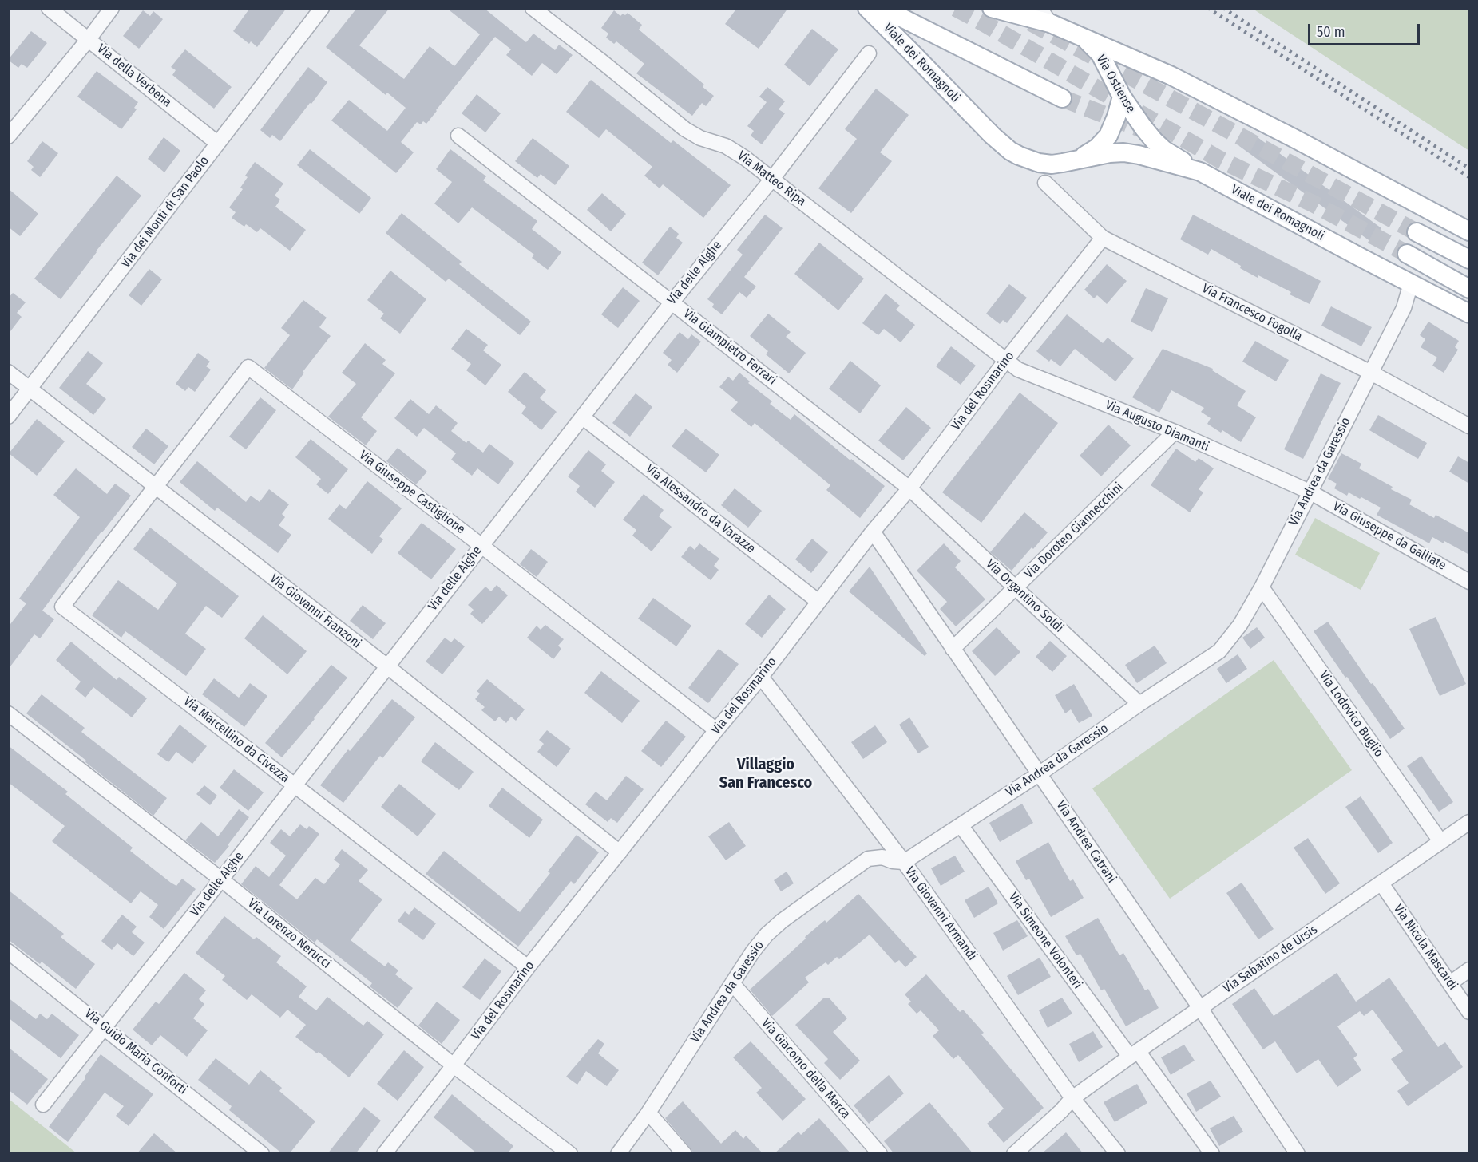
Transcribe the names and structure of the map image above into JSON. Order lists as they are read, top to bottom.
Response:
{
  "streets": {
    "main road": ["Viale dei Romagnoli", "Via Ostiense"],
    "street": [
      "Via della Verbena",
      "Via Matteo Ripa",
      "Via dei Monti di San Paolo",
      "Via delle Alghe",
      "Via Francesco Fogolla",
      "Via Giampietro Ferrari",
      "Via del Rosmarino",
      "Via Augusto Diamanti",
      "Via Andrea da Garessio",
      "Via Giuseppe Castiglione",
      "Via Alessandro da Varazze",
      "Via Doroteo Giannecchini",
      "Via Giuseppe da Galliate",
      "Via Organtino Soldi",
      "Via Giovanni Franzoni",
      "Via Lodovico Buglio",
      "Via Marcellino da Civezza",
      "Via Andrea Catrani",
      "Via Giovanni Armandi",
      "Via Lorenzo Nerucci",
      "Via Simeone Volonteri",
      "Via Nicola Mascardi",
      "Via Sabatino de Ursis",
      "Via Guido Maria Conforti",
      "Via Giacomo della Marca"
    ]
  },
  "crossings": [
    ["Viale dei Romagnoli", "Via Ostiense"],
    ["Viale dei Romagnoli", "Via Andrea da Garessio"],
    ["Via della Verbena", "Via dei Monti di San Paolo"],
    ["Via Matteo Ripa", "Via delle Alghe"],
    ["Via Matteo Ripa", "Via del Rosmarino"],
    ["Via Matteo Ripa", "Via Augusto Diamanti"],
    ["Via dei Monti di San Paolo", "Via Giovanni Franzoni"],
    ["Via delle Alghe", "Via Giampietro Ferrari"],
    ["Via delle Alghe", "Via Giuseppe Castiglione"],
    ["Via delle Alghe", "Via Alessandro da Varazze"],
    ["Via delle Alghe", "Via Giovanni Franzoni"],
    ["Via delle Alghe", "Via Marcellino da Civezza"],
    ["Via delle Alghe", "Via Lorenzo Nerucci"],
    ["Via delle Alghe", "Via Guido Maria Conforti"],
    ["Via Francesco Fogolla", "Via del Rosmarino"],
    ["Via Francesco Fogolla", "Via Andrea da Garessio"],
    ["Via Giampietro Ferrari", "Via del Rosmarino"],
    ["Via Giampietro Ferrari", "Via Organtino Soldi"],
    ["Via del Rosmarino", "Via Augusto Diamanti"],
    ["Via del Rosmarino", "Via Giuseppe Castiglione"],
    ["Via del Rosmarino", "Via Alessandro da Varazze"],
    ["Via del Rosmarino", "Via Organtino Soldi"],
    ["Via del Rosmarino", "Via Giovanni Franzoni"],
    ["Via del Rosmarino", "Via Marcellino da Civezza"],
    ["Via del Rosmarino", "Via Andrea Catrani"],
    ["Via del Rosmarino", "Via Giovanni Armandi"],
    ["Via del Rosmarino", "Via Lorenzo Nerucci"],
    ["Via Augusto Diamanti", "Via Andrea da Garessio"],
    ["Via Augusto Diamanti", "Via Doroteo Giannecchini"],
    ["Via Augusto Diamanti", "Via Giuseppe da Galliate"],
    ["Via Andrea da Garessio", "Via Giuseppe da Galliate"],
    ["Via Andrea da Garessio", "Via Organtino Soldi"],
    ["Via Andrea da Garessio", "Via Lodovico Buglio"],
    ["Via Andrea da Garessio", "Via Andrea Catrani"],
    ["Via Andrea da Garessio", "Via Giovanni Armandi"],
    ["Via Andrea da Garessio", "Via Simeone Volonteri"],
    ["Via Andrea da Garessio", "Via Giacomo della Marca"],
    ["Via Giuseppe Castiglione", "Via Giovanni Franzoni"],
    ["Via Giuseppe Castiglione", "Via Marcellino da Civezza"],
    ["Via Doroteo Giannecchini", "Via Organtino Soldi"],
    ["Via Doroteo Giannecchini", "Via Andrea Catrani"],
    ["Via Giovanni Franzoni", "Via Marcellino da Civezza"],
    ["Via Lodovico Buglio", "Via Sabatino de Ursis"],
    ["Via Andrea Catrani", "Via Sabatino de Ursis"],
    ["Via Giovanni Armandi", "Via Sabatino de Ursis"],
    ["Via Simeone Volonteri", "Via Sabatino de Ursis"],
    ["Via Nicola Mascardi", "Via Sabatino de Ursis"]
  ],
  "districts": ["Villaggio San Francesco"],
  "scale_bar": "50 m"
}
